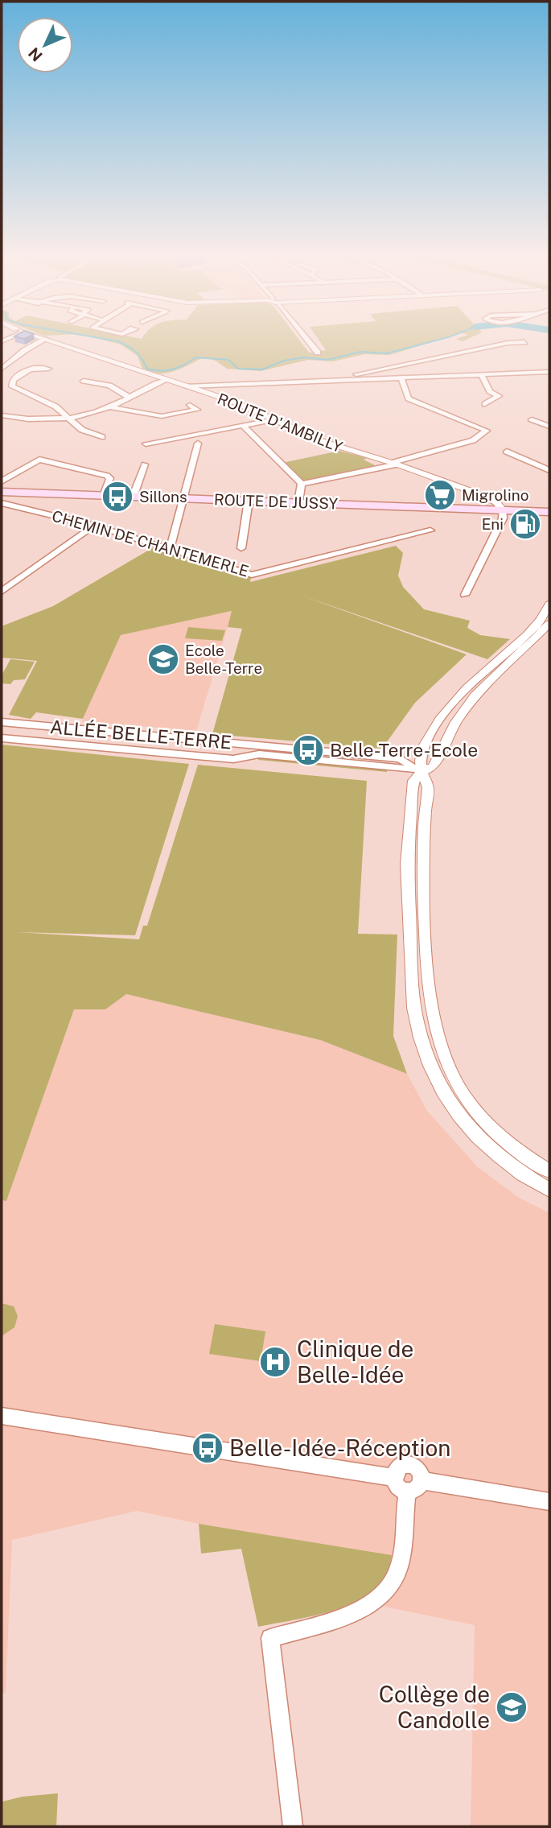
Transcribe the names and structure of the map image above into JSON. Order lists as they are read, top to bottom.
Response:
{
  "streets": {
    "main road": ["ROUTE DE JUSSY"],
    "street": ["ROUTE D'AMBILLY", "CHEMIN DE CHANTEMERLE", "ALLÉE BELLE-TERRE"]
  },
  "crossings": [
    ["ROUTE D'AMBILLY", "ROUTE DE JUSSY"]
  ],
  "places": {
    "supermarket": ["Migrolino"],
    "bus stop": ["Sillons", "Belle-Terre-Ecole", "Belle-Idée-Réception"],
    "fuel station": ["Eni"],
    "school or university": ["Ecole Belle-Terre", "Collège de Candolle"],
    "hospital": ["Clinique de Belle-Idée"]
  },
  "north": "bottom left"
}
